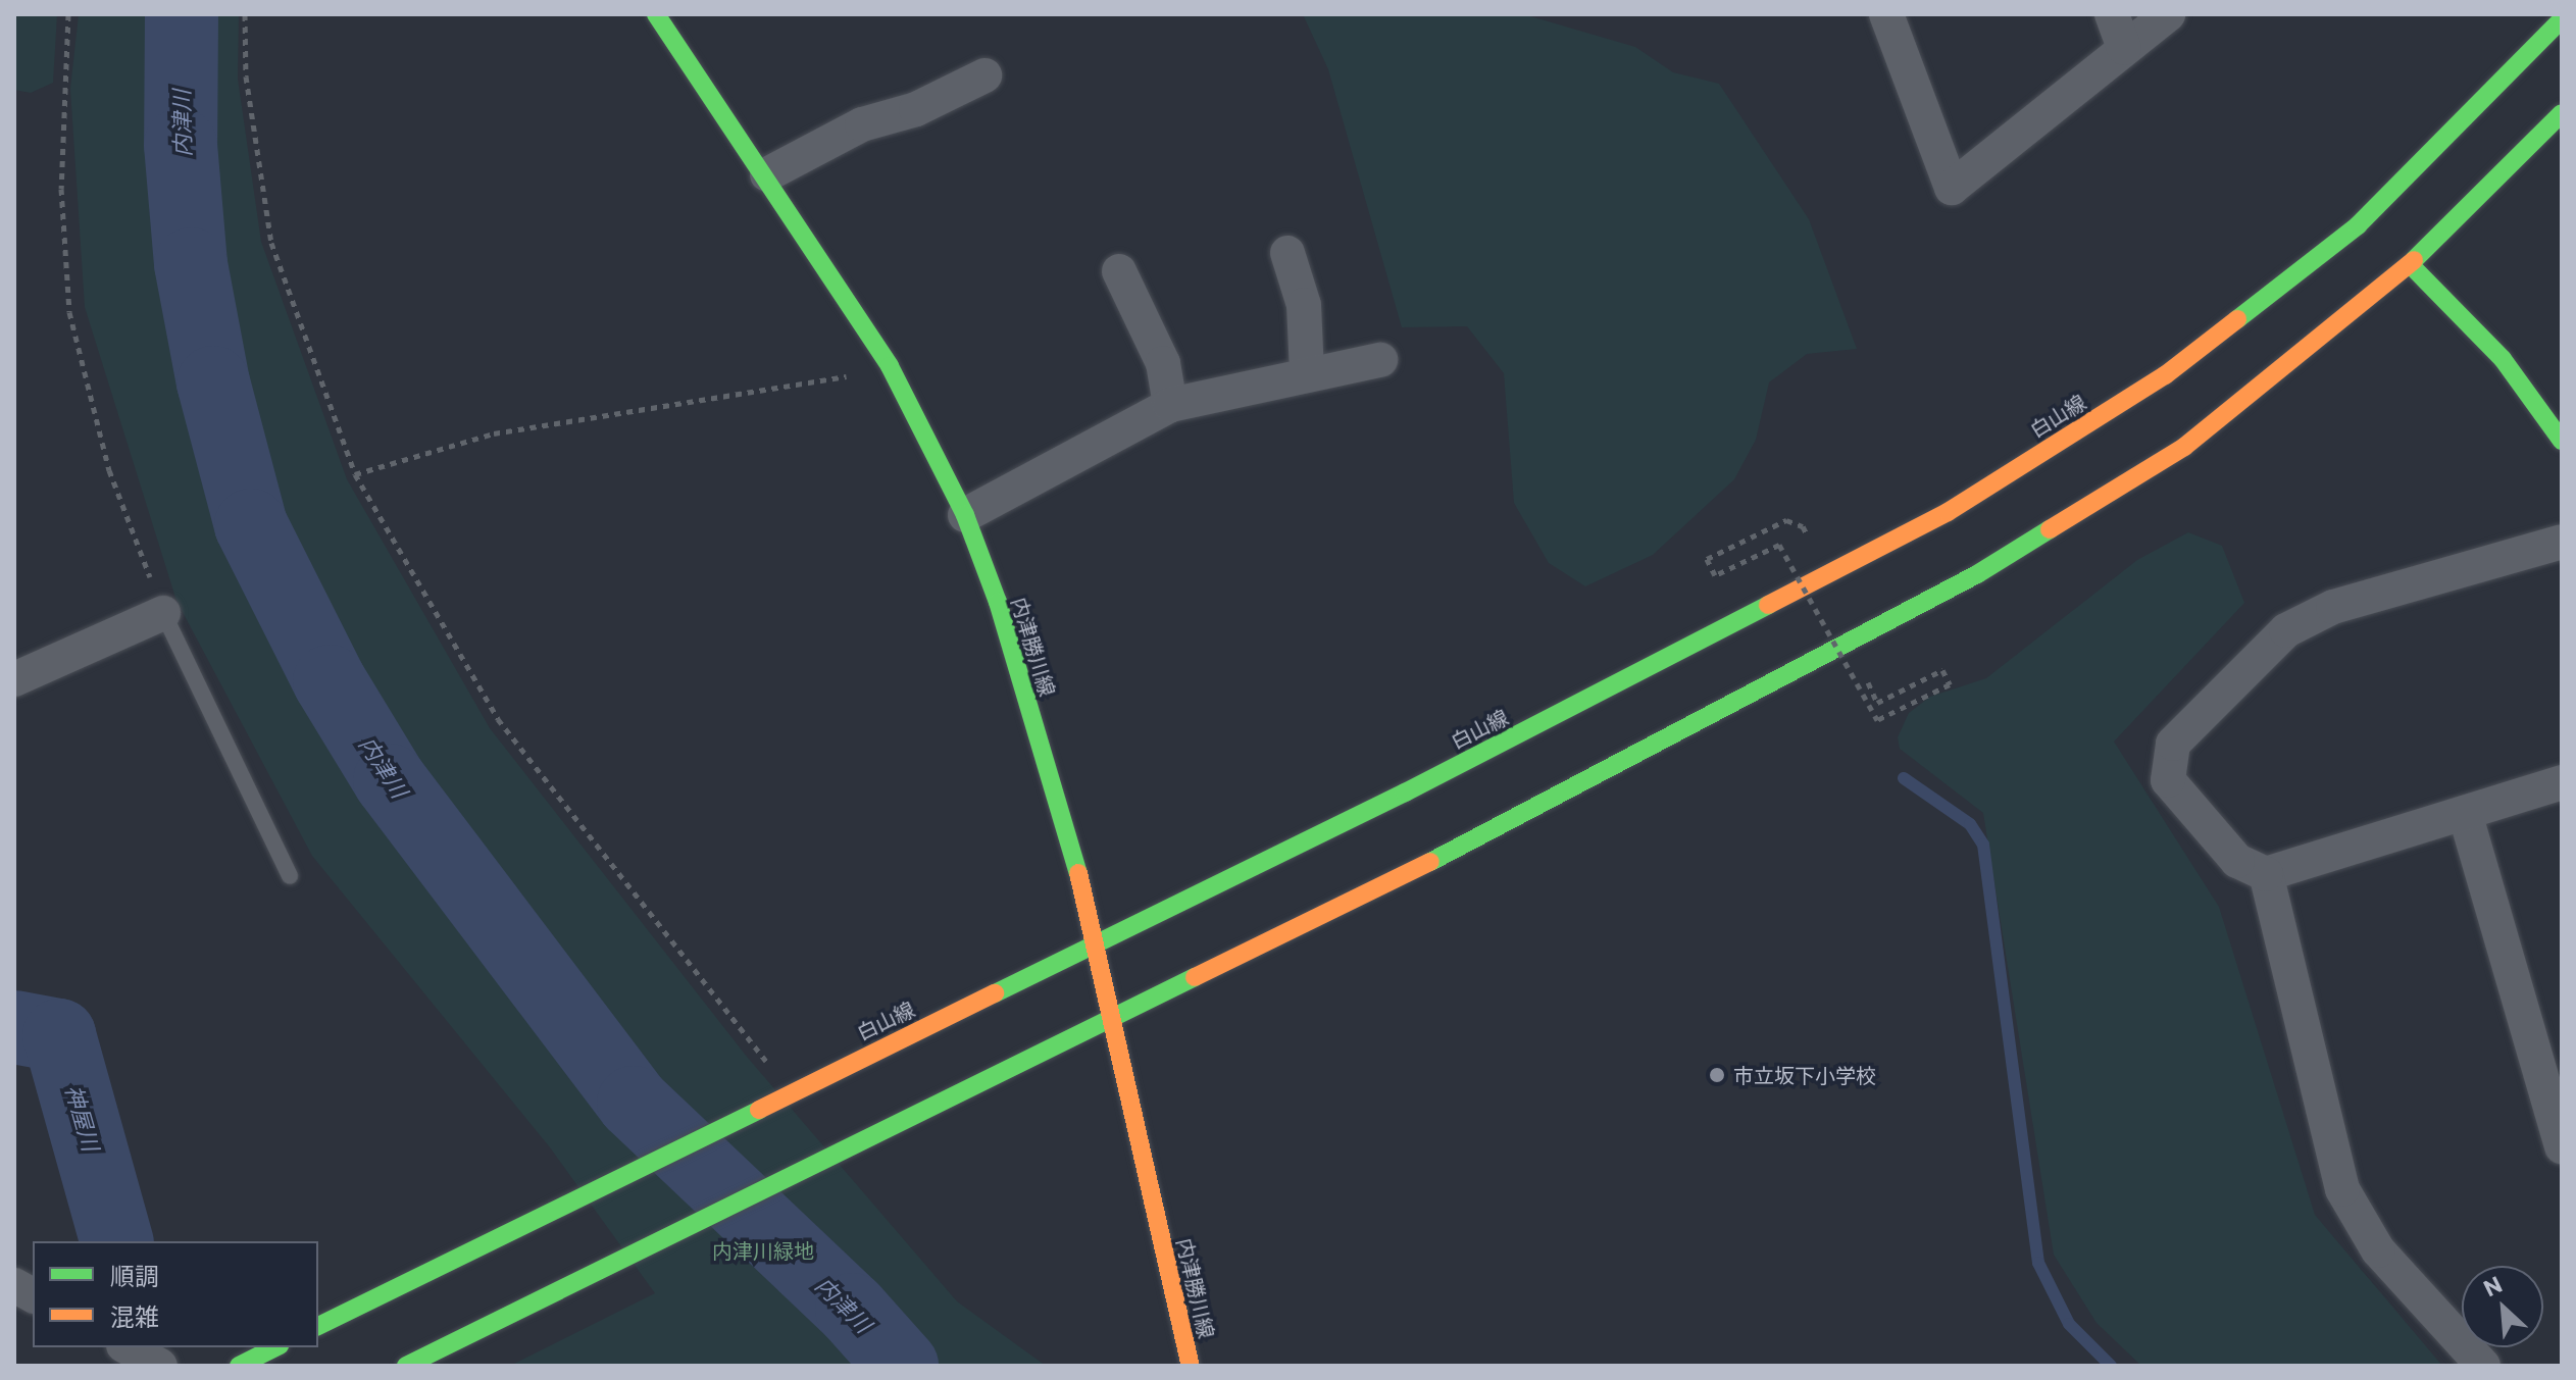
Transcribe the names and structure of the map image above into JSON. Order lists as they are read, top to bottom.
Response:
{
  "streets": {
    "street": ["白山線", "内津勝川線"]
  },
  "crossings": [
    ["白山線", "内津勝川線"]
  ],
  "water": ["内津川", "神屋川"],
  "parks": ["内津川緑地"],
  "places": ["市立坂下小学校"],
  "legend": ["順調", "混雑"],
  "north": "top left"
}
